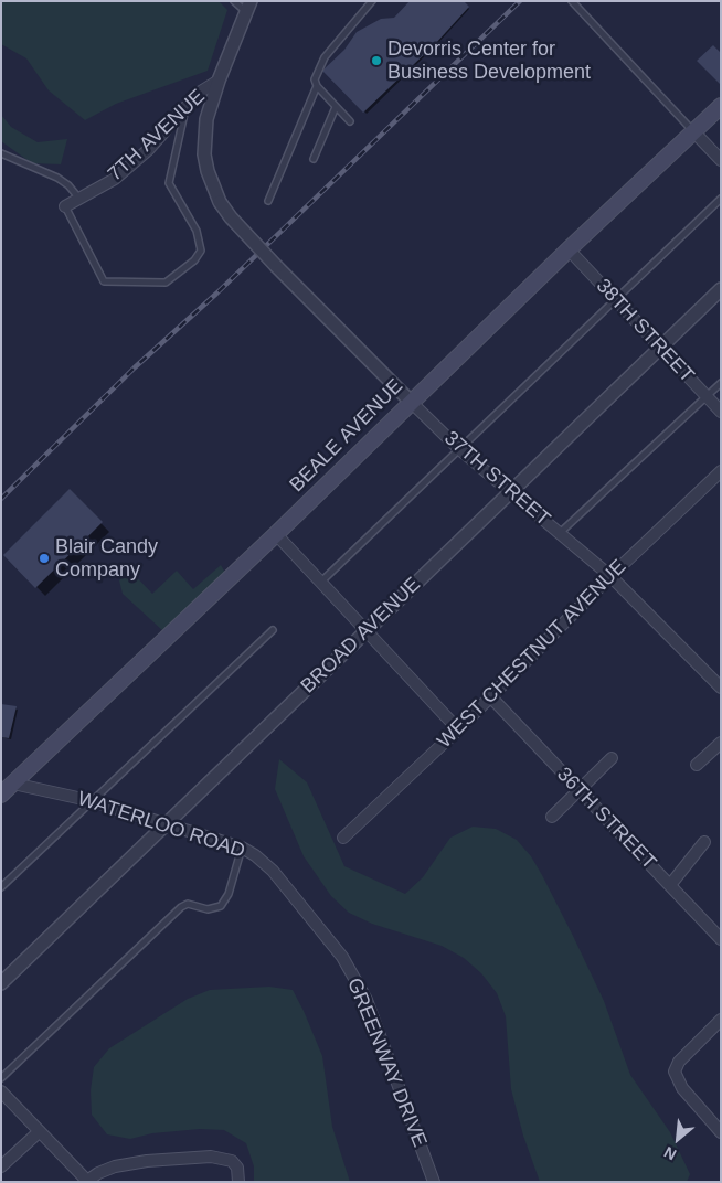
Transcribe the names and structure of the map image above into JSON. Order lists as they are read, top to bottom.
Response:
{
  "streets": {
    "main road": ["BEALE AVENUE"],
    "street": [
      "7TH AVENUE",
      "38TH STREET",
      "37TH STREET",
      "BROAD AVENUE",
      "WEST CHESTNUT AVENUE",
      "36TH STREET",
      "WATERLOO ROAD",
      "GREENWAY DRIVE"
    ]
  },
  "crossings": [
    ["7TH AVENUE", "37TH STREET"],
    ["38TH STREET", "BEALE AVENUE"],
    ["38TH STREET", "BROAD AVENUE"],
    ["BEALE AVENUE", "37TH STREET"],
    ["BEALE AVENUE", "WATERLOO ROAD"],
    ["37TH STREET", "BROAD AVENUE"],
    ["37TH STREET", "WEST CHESTNUT AVENUE"],
    ["BROAD AVENUE", "WATERLOO ROAD"],
    ["WEST CHESTNUT AVENUE", "36TH STREET"],
    ["WATERLOO ROAD", "GREENWAY DRIVE"]
  ],
  "places": ["Devorris Center for Business Development", "Blair Candy Company"],
  "north": "bottom left"
}
